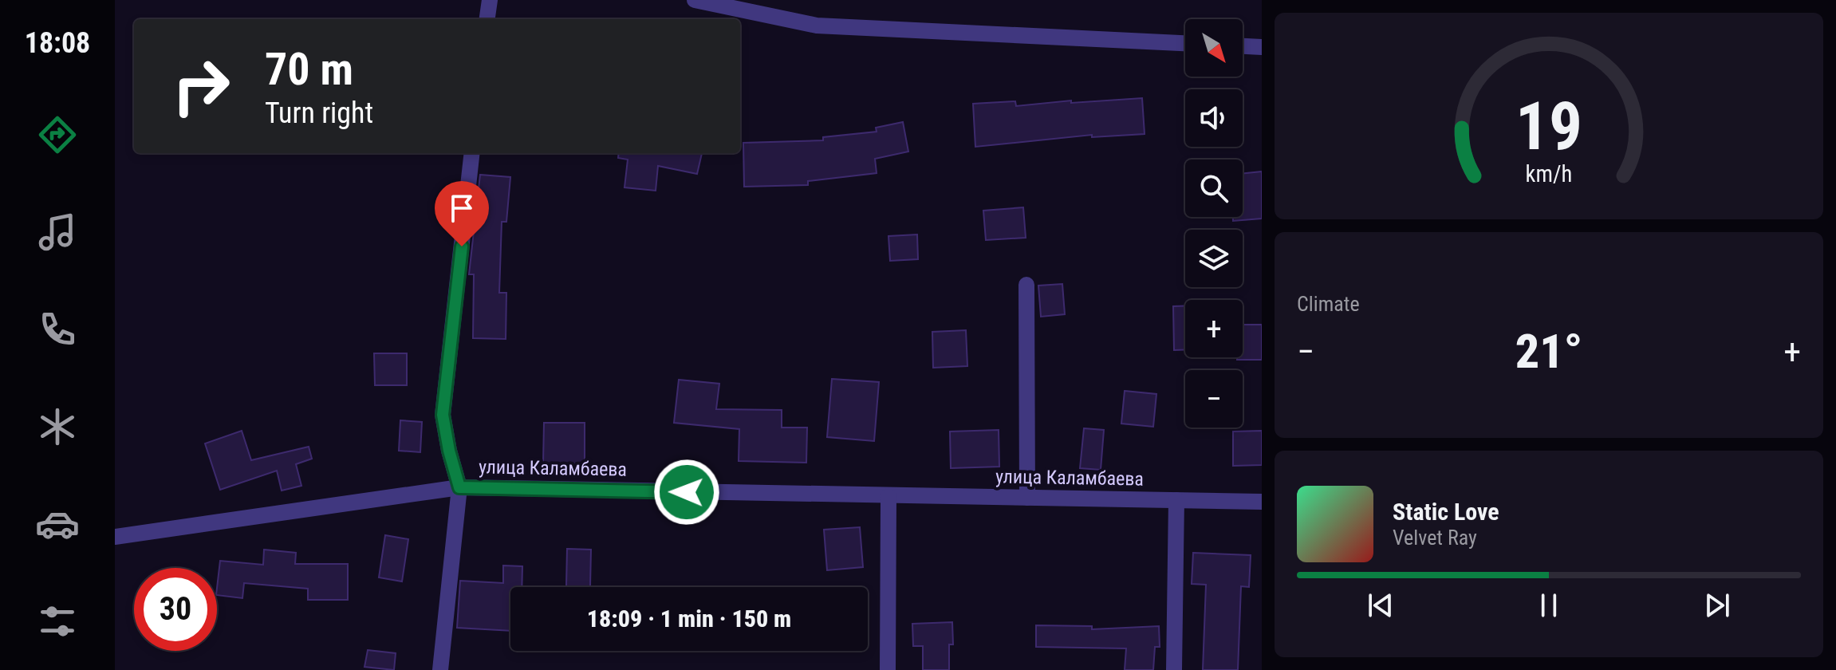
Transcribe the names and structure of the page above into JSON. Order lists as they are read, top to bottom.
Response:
{
  "streets": {
    "street": ["улица Каламбаева"]
  },
  "north": "bottom right",
  "page": {
    "tabs": "18:08",
    "map_buttons": ["+", "−"],
    "turn": ["70 m", "Turn right"],
    "tile": "Climate",
    "heat": ["−", "21°", "+"],
    "song": ["Static Love", "Velvet Ray"],
    "limit": "30",
    "trip": "18:09 · 1 min · 150 m",
    "gauge": ["19", "km/h"]
  }
}
